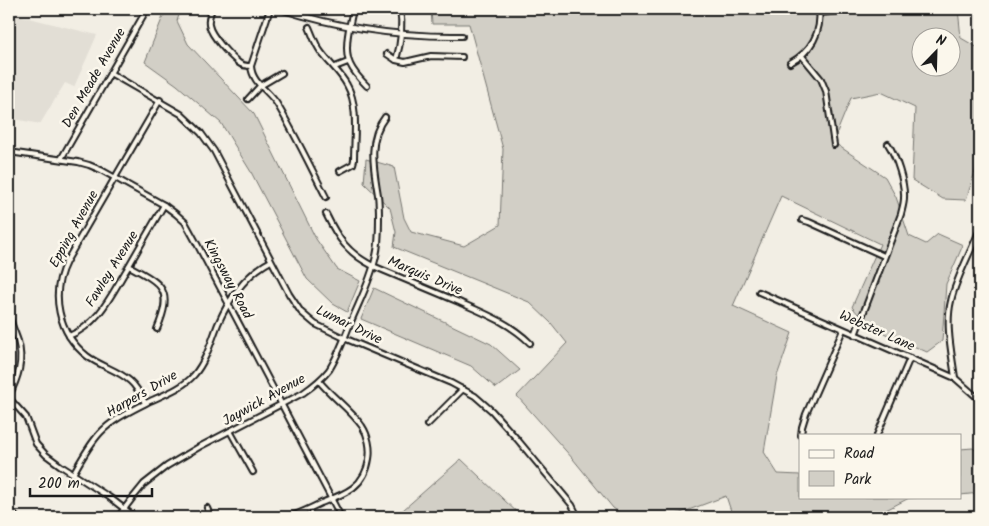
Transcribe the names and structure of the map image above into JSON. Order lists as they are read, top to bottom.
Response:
{
  "streets": {
    "street": [
      "Den Meade Avenue",
      "Epping Avenue",
      "Fawley Avenue",
      "Marquis Drive",
      "Kingsway Road",
      "Lumar Drive",
      "Webster Lane",
      "Harpers Drive",
      "Jaywick Avenue"
    ]
  },
  "crossings": [
    ["Den Meade Avenue", "Kingsway Road"],
    ["Den Meade Avenue", "Lumar Drive"],
    ["Epping Avenue", "Fawley Avenue"],
    ["Epping Avenue", "Kingsway Road"],
    ["Epping Avenue", "Lumar Drive"],
    ["Epping Avenue", "Harpers Drive"],
    ["Fawley Avenue", "Kingsway Road"],
    ["Marquis Drive", "Jaywick Avenue"],
    ["Kingsway Road", "Harpers Drive"],
    ["Kingsway Road", "Jaywick Avenue"],
    ["Lumar Drive", "Harpers Drive"],
    ["Lumar Drive", "Jaywick Avenue"]
  ],
  "legend": ["Road", "Park"],
  "scale_bar": "200 m",
  "north": "top right"
}
